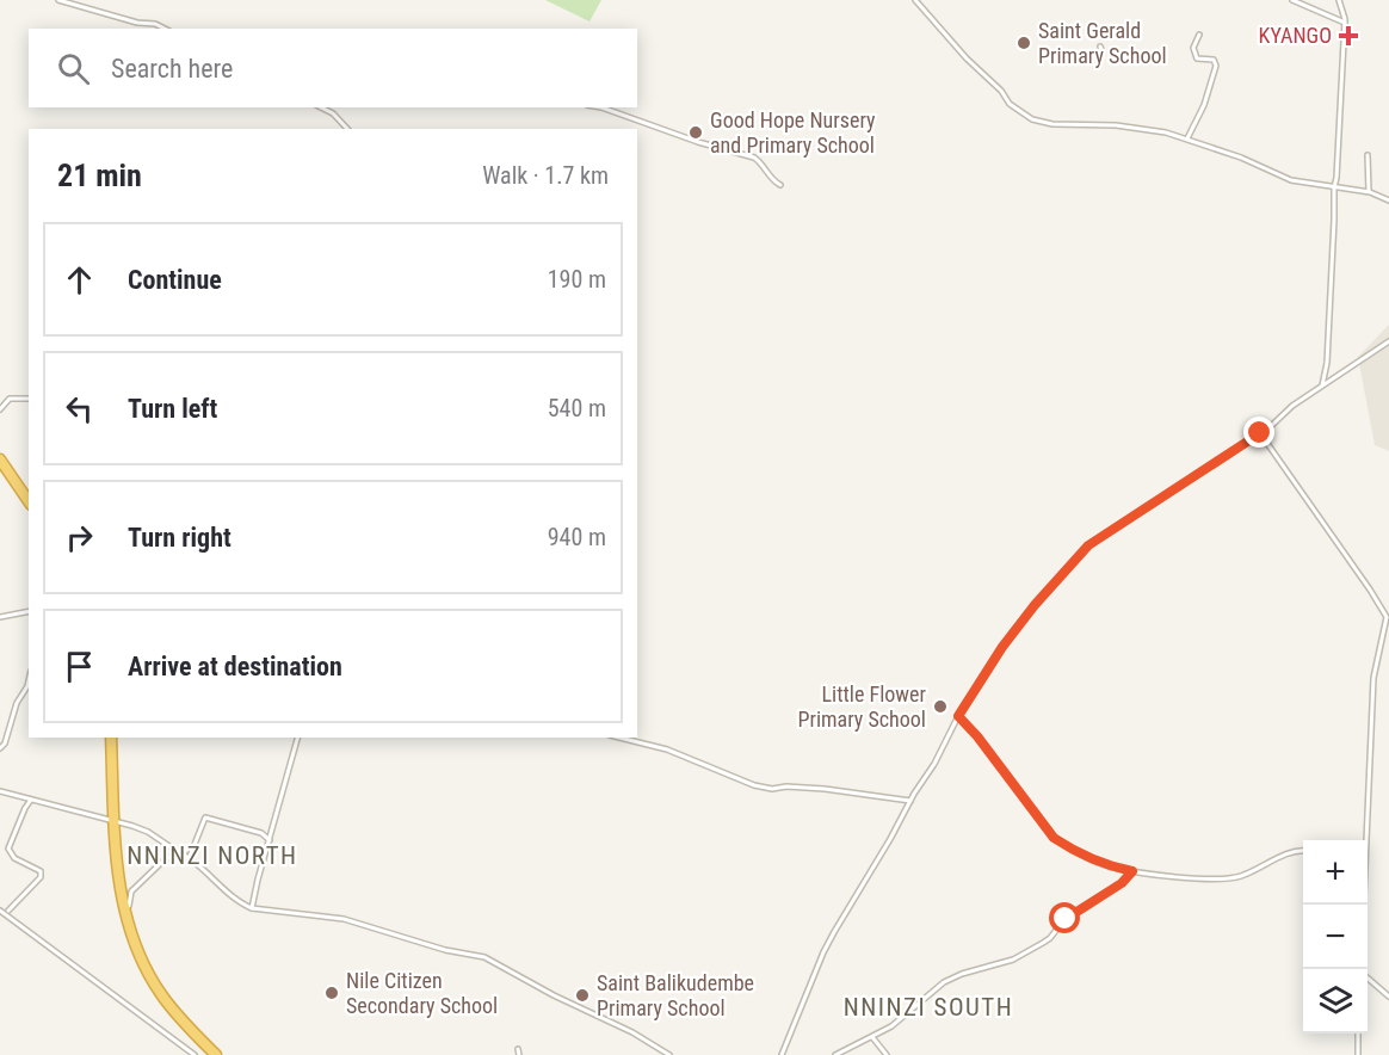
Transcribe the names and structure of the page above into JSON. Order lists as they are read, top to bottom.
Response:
{
  "districts": ["NNINZI NORTH", "NNINZI SOUTH"],
  "places": {
    "health": ["KYANGO"],
    "other": [
      "Saint Gerald Primary School",
      "Good Hope Nursery and Primary School",
      "Little Flower Primary School",
      "Nile Citizen Secondary School",
      "Saint Balikudembe Primary School"
    ]
  },
  "page": {
    "search": "Search here",
    "heading": ["21 min", "Walk · 1.7 km"],
    "list": [
      ["Continue", "190 m"],
      ["Turn left", "540 m"],
      ["Turn right", "940 m"],
      "Arrive at destination"
    ],
    "map_buttons": ["+", "−"]
  }
}
